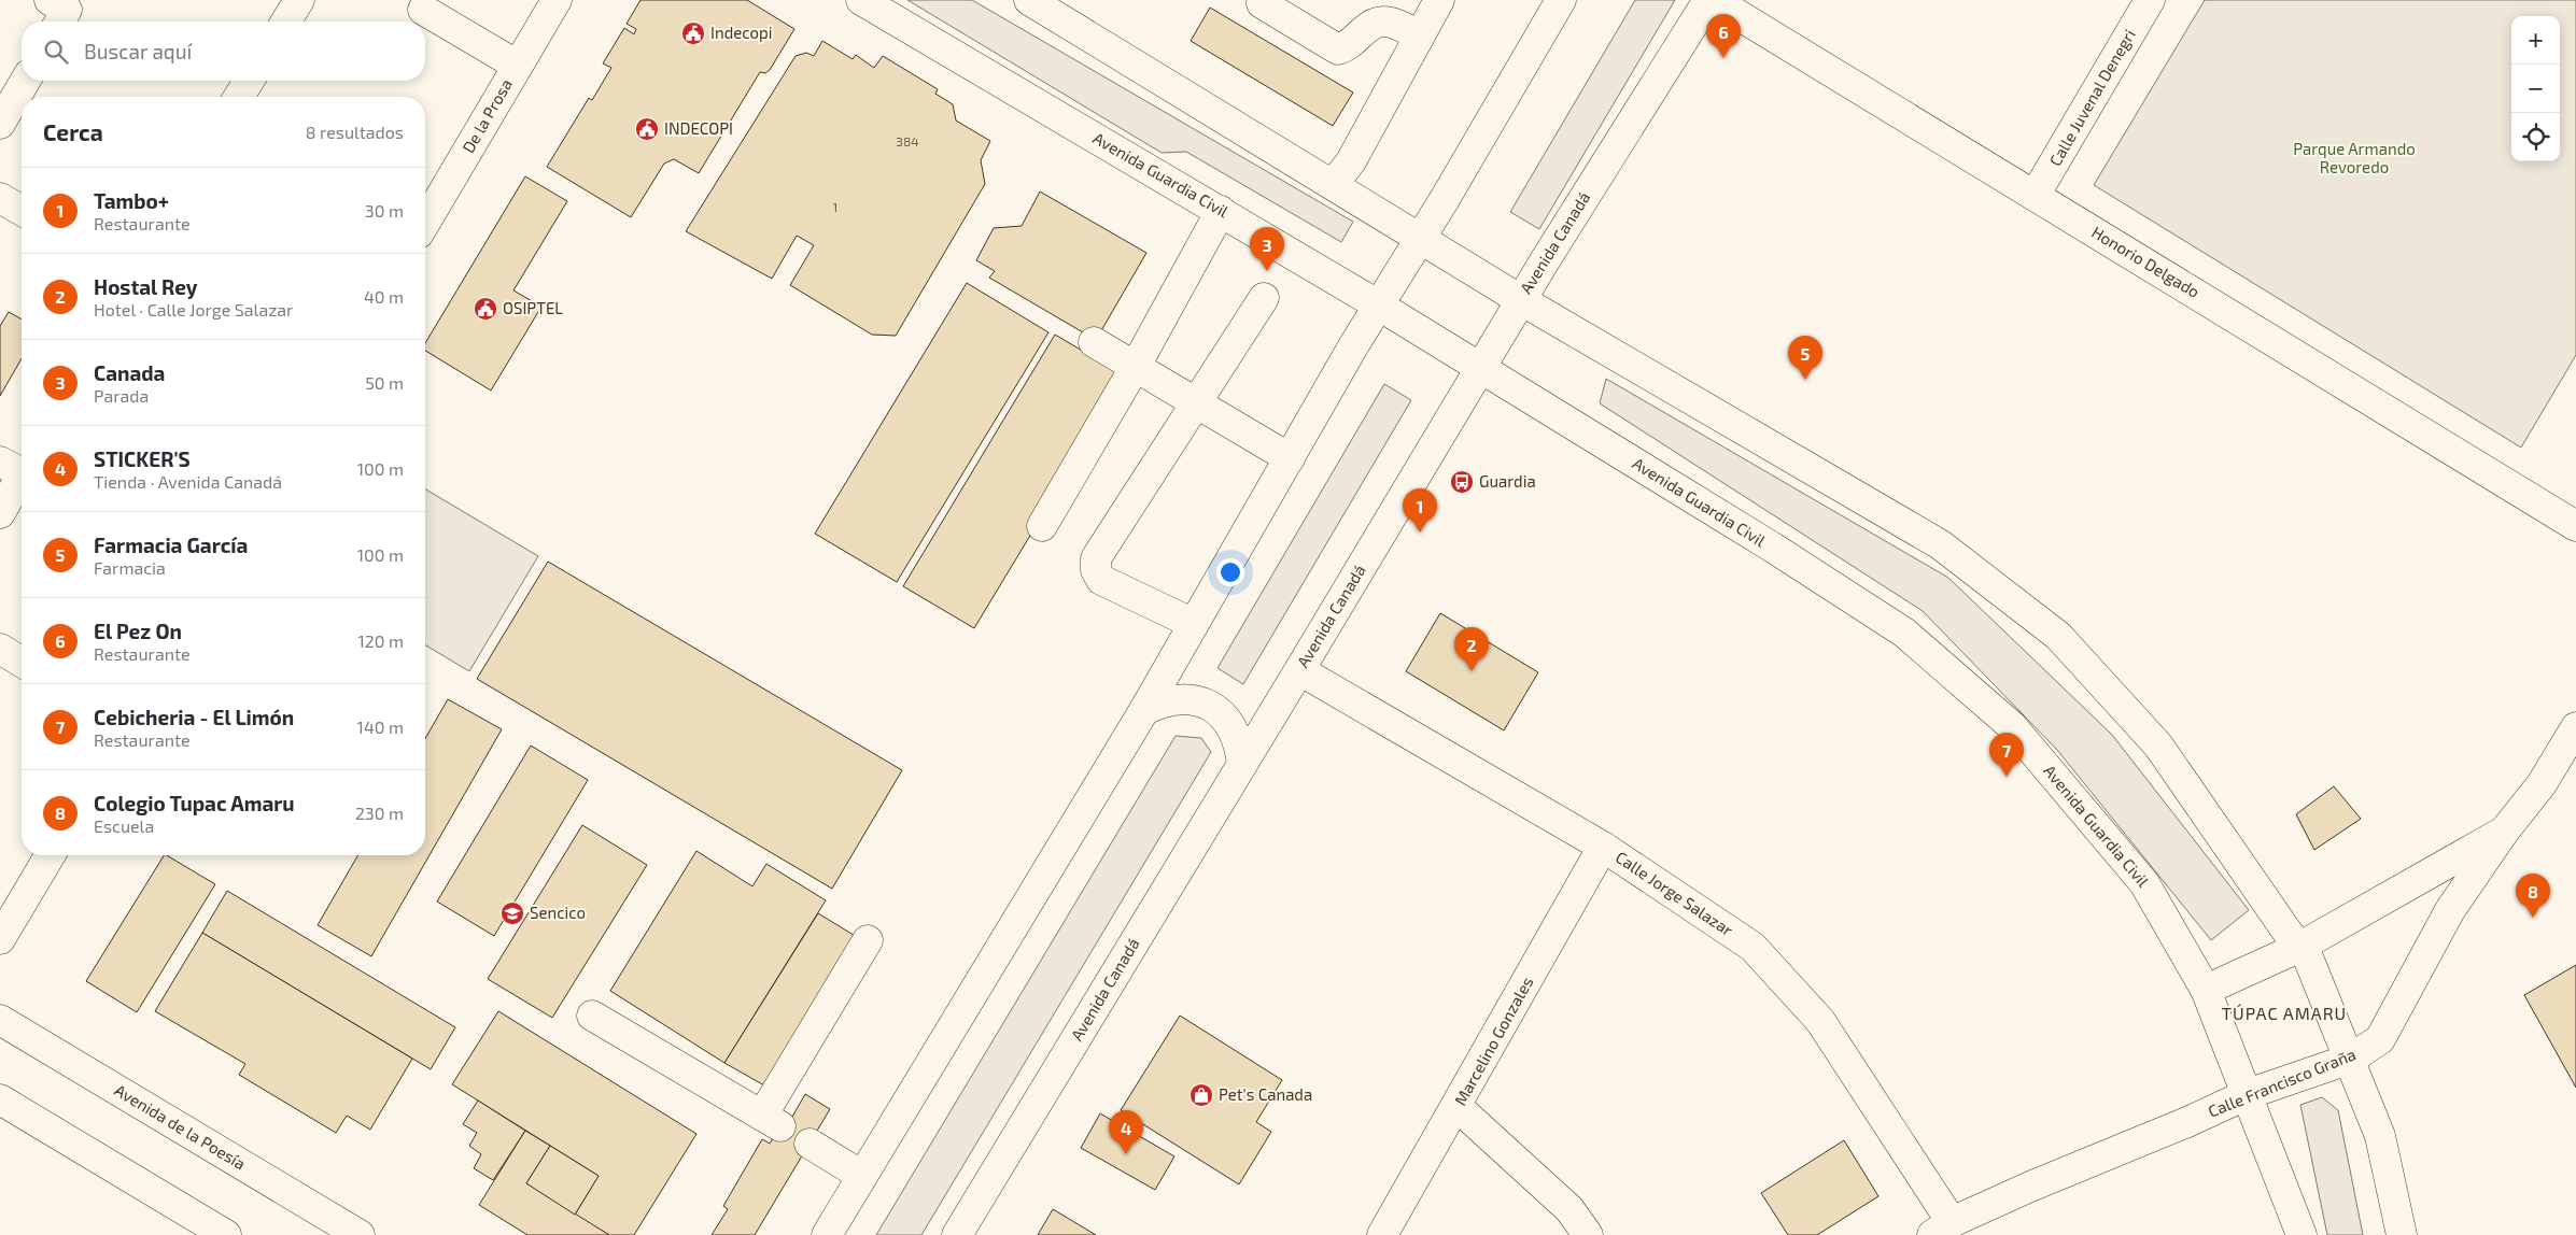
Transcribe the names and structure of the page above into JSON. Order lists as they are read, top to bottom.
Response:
{
  "streets": {
    "main road": [
      "Calle Juvenal Denegri",
      "De la Prosa",
      "Avenida Guardia Civil",
      "Avenida Canadá",
      "Honorio Delgado",
      "Calle Jorge Salazar",
      "Marcelino Gonzales",
      "Calle Francisco Graña",
      "Avenida de la Poesía"
    ]
  },
  "crossings": [
    ["Calle Juvenal Denegri", "Honorio Delgado"],
    ["Avenida Guardia Civil", "Avenida Canadá"],
    ["Avenida Guardia Civil", "Calle Francisco Graña"],
    ["Avenida Canadá", "Calle Jorge Salazar"],
    ["Calle Jorge Salazar", "Marcelino Gonzales"],
    ["Calle Jorge Salazar", "Calle Francisco Graña"]
  ],
  "districts": ["TÚPAC AMARU"],
  "parks": ["Parque Armando Revoredo"],
  "places": {
    "public building": ["Indecopi", "INDECOPI", "OSIPTEL"],
    "bus stop": ["Guardia"],
    "school or university": ["Sencico"],
    "shop": ["Pet's Canada"]
  },
  "house_numbers": ["384", "1"],
  "page": {
    "pins": [
      "6",
      "3",
      "5",
      "1",
      "2",
      "7",
      "8",
      "4"
    ],
    "map_buttons": ["+", "−"],
    "search": "Buscar aquí",
    "heading": ["Cerca", "8 resultados"],
    "list": [
      {
        "mark": "1",
        "name": "Tambo+",
        "note": "Restaurante",
        "value": "30 m"
      },
      {
        "mark": "2",
        "name": "Hostal Rey",
        "note": "Hotel · Calle Jorge Salazar",
        "value": "40 m"
      },
      {
        "mark": "3",
        "name": "Canada",
        "note": "Parada",
        "value": "50 m"
      },
      {
        "mark": "4",
        "name": "STICKER'S",
        "note": "Tienda · Avenida Canadá",
        "value": "100 m"
      },
      {
        "mark": "5",
        "name": "Farmacia García",
        "note": "Farmacia",
        "value": "100 m"
      },
      {
        "mark": "6",
        "name": "El Pez On",
        "note": "Restaurante",
        "value": "120 m"
      },
      {
        "mark": "7",
        "name": "Cebicheria - El Limón",
        "note": "Restaurante",
        "value": "140 m"
      },
      {
        "mark": "8",
        "name": "Colegio Tupac Amaru",
        "note": "Escuela",
        "value": "230 m"
      }
    ]
  }
}
